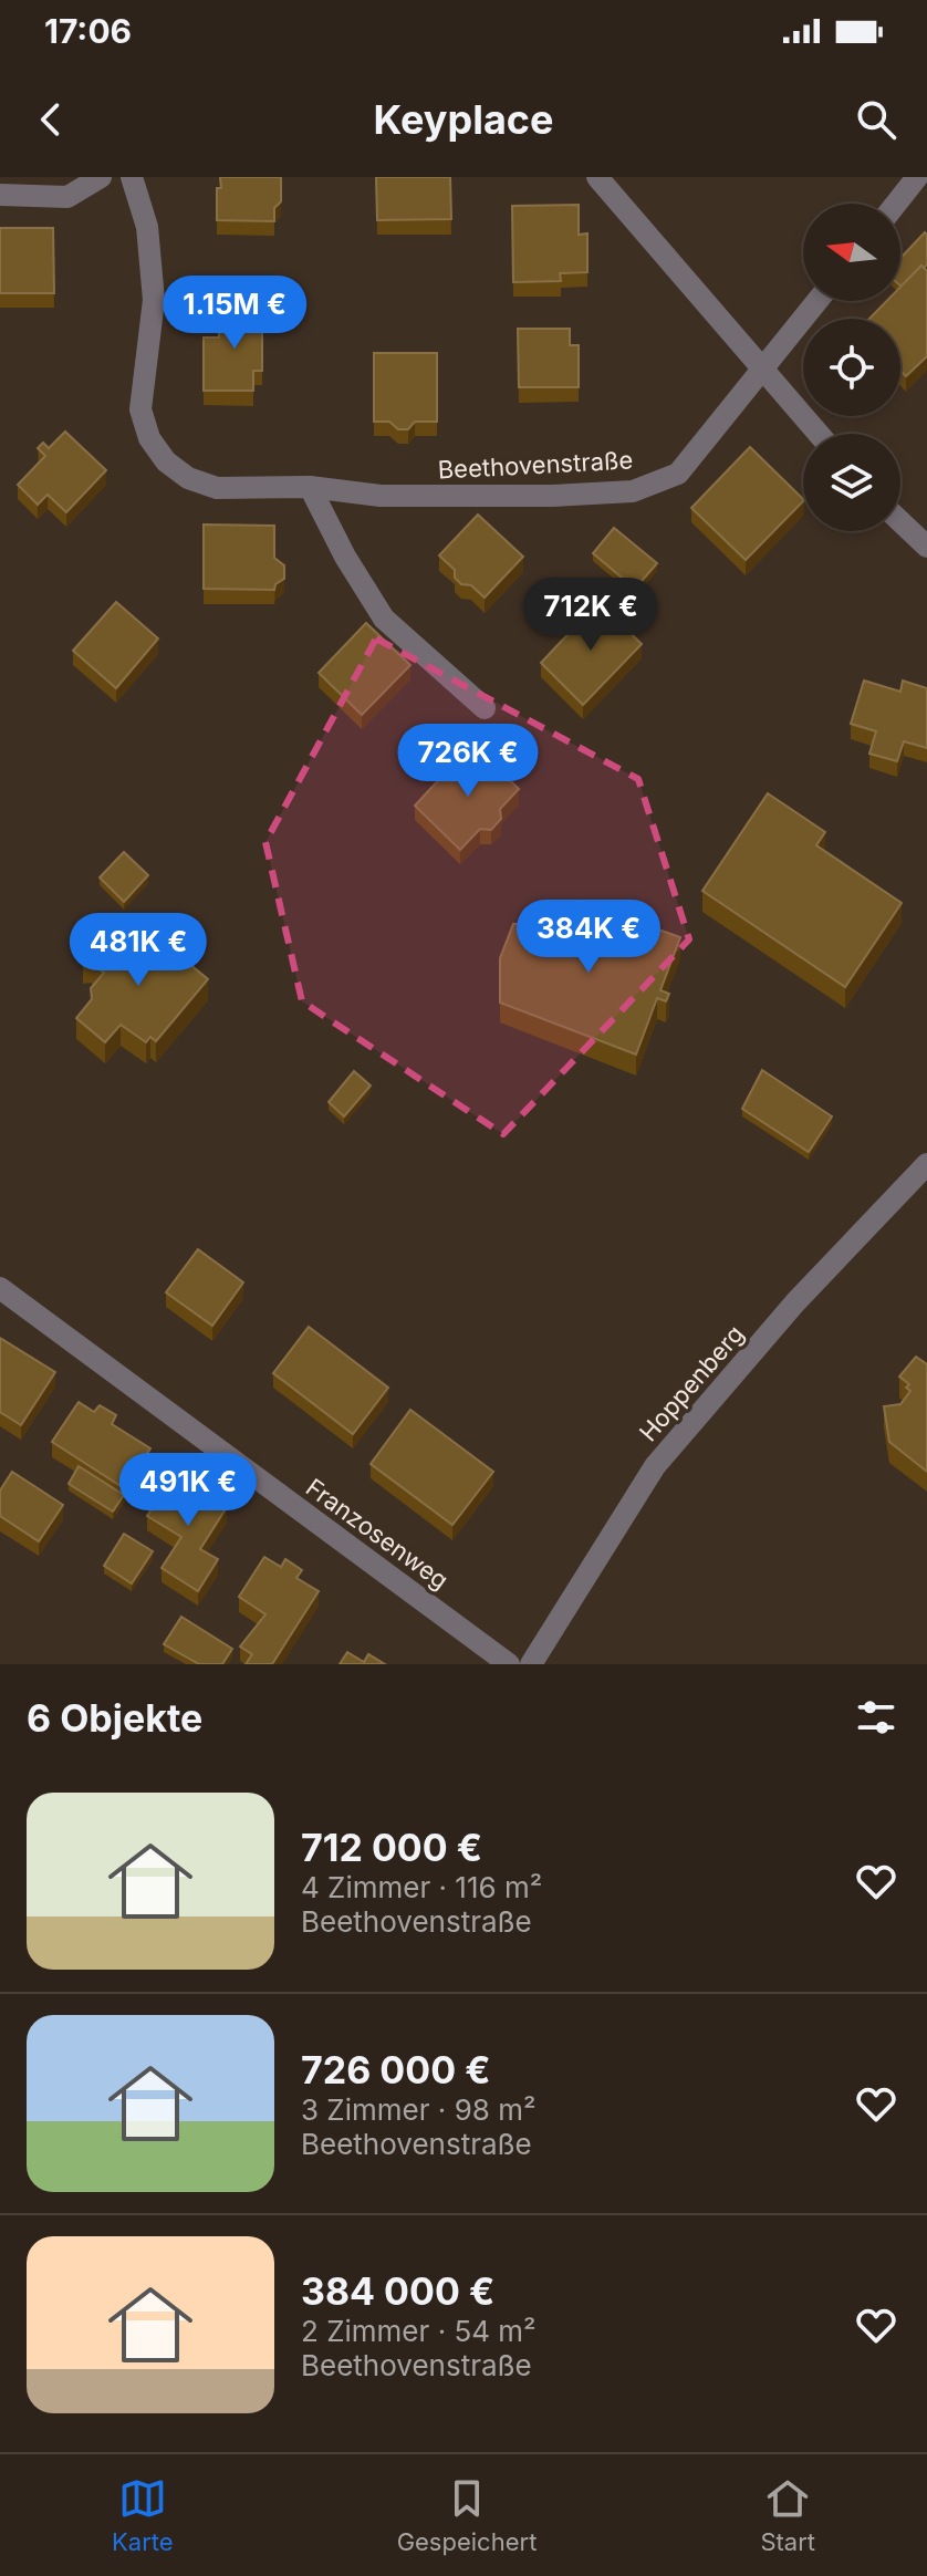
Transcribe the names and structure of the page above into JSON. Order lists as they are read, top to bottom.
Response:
{
  "streets": {
    "street": ["Beethovenstraße", "Hoppenberg", "Franzosenweg"]
  },
  "north": "left",
  "page": {
    "status": "17:06",
    "header": "Keyplace",
    "price": [
      "1.15M €",
      "712K €",
      "726K €",
      "384K €",
      "481K €",
      "491K €"
    ],
    "heading": "6 Objekte",
    "list": [
      {
        "name": "712 000 €",
        "note": "4 Zimmer · 116 m² · Beethovenstraße"
      },
      {
        "name": "726 000 €",
        "note": "3 Zimmer · 98 m² · Beethovenstraße"
      },
      {
        "name": "384 000 €",
        "note": "2 Zimmer · 54 m² · Beethovenstraße"
      }
    ],
    "tabs": ["Karte", "Gespeichert", "Start"]
  }
}
